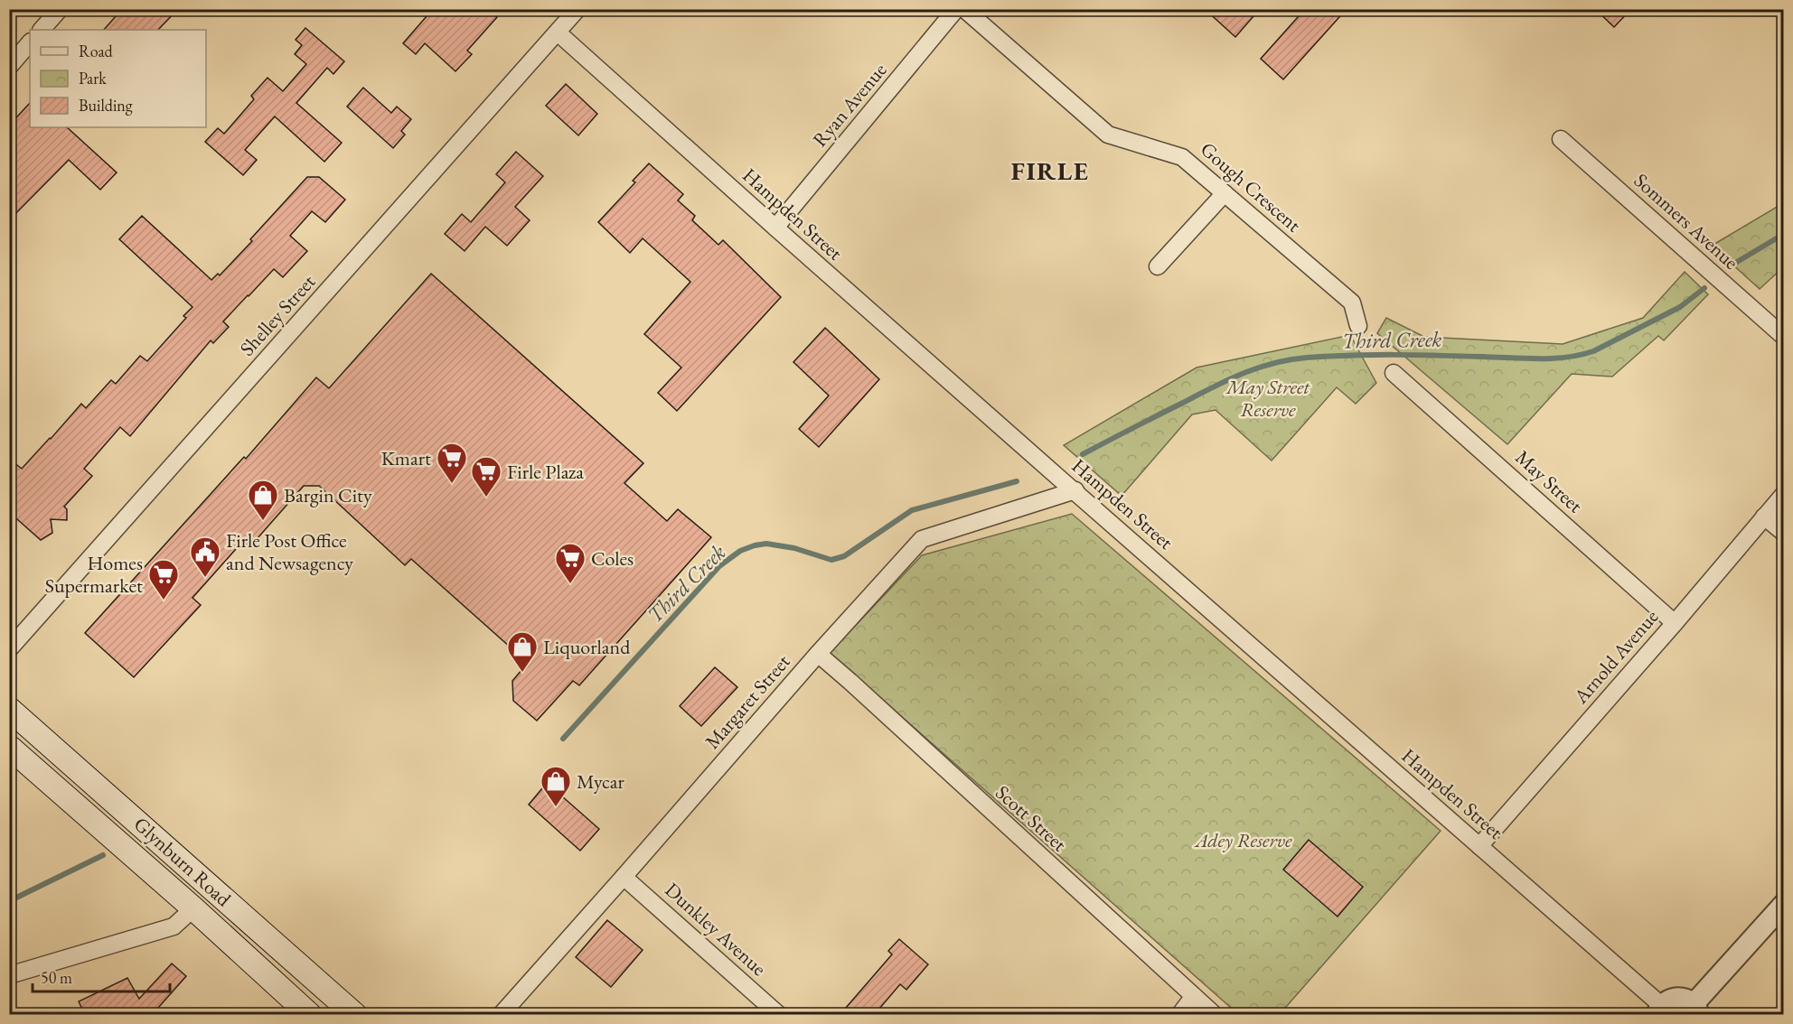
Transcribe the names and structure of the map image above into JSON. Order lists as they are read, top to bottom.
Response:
{
  "streets": {
    "main road": ["Glynburn Road"],
    "street": [
      "Ryan Avenue",
      "Gough Crescent",
      "Hampden Street",
      "Sommers Avenue",
      "Shelley Street",
      "May Street",
      "Arnold Avenue",
      "Margaret Street",
      "Scott Street",
      "Dunkley Avenue"
    ]
  },
  "crossings": [
    ["Ryan Avenue", "Hampden Street"],
    ["Hampden Street", "Shelley Street"],
    ["Hampden Street", "Arnold Avenue"],
    ["Hampden Street", "Margaret Street"],
    ["May Street", "Arnold Avenue"],
    ["Margaret Street", "Scott Street"],
    ["Margaret Street", "Dunkley Avenue"]
  ],
  "districts": ["FIRLE"],
  "water": ["Third Creek"],
  "parks": ["May Street Reserve", "Adey Reserve"],
  "places": {
    "supermarket": [
      "Kmart",
      "Firle Plaza",
      "Coles",
      "Homes Supermarket"
    ],
    "shop": ["Bargin City", "Liquorland", "Mycar"],
    "public building": ["Firle Post Office and Newsagency"]
  },
  "legend": ["Road", "Park", "Building"],
  "scale_bar": "50 m"
}
